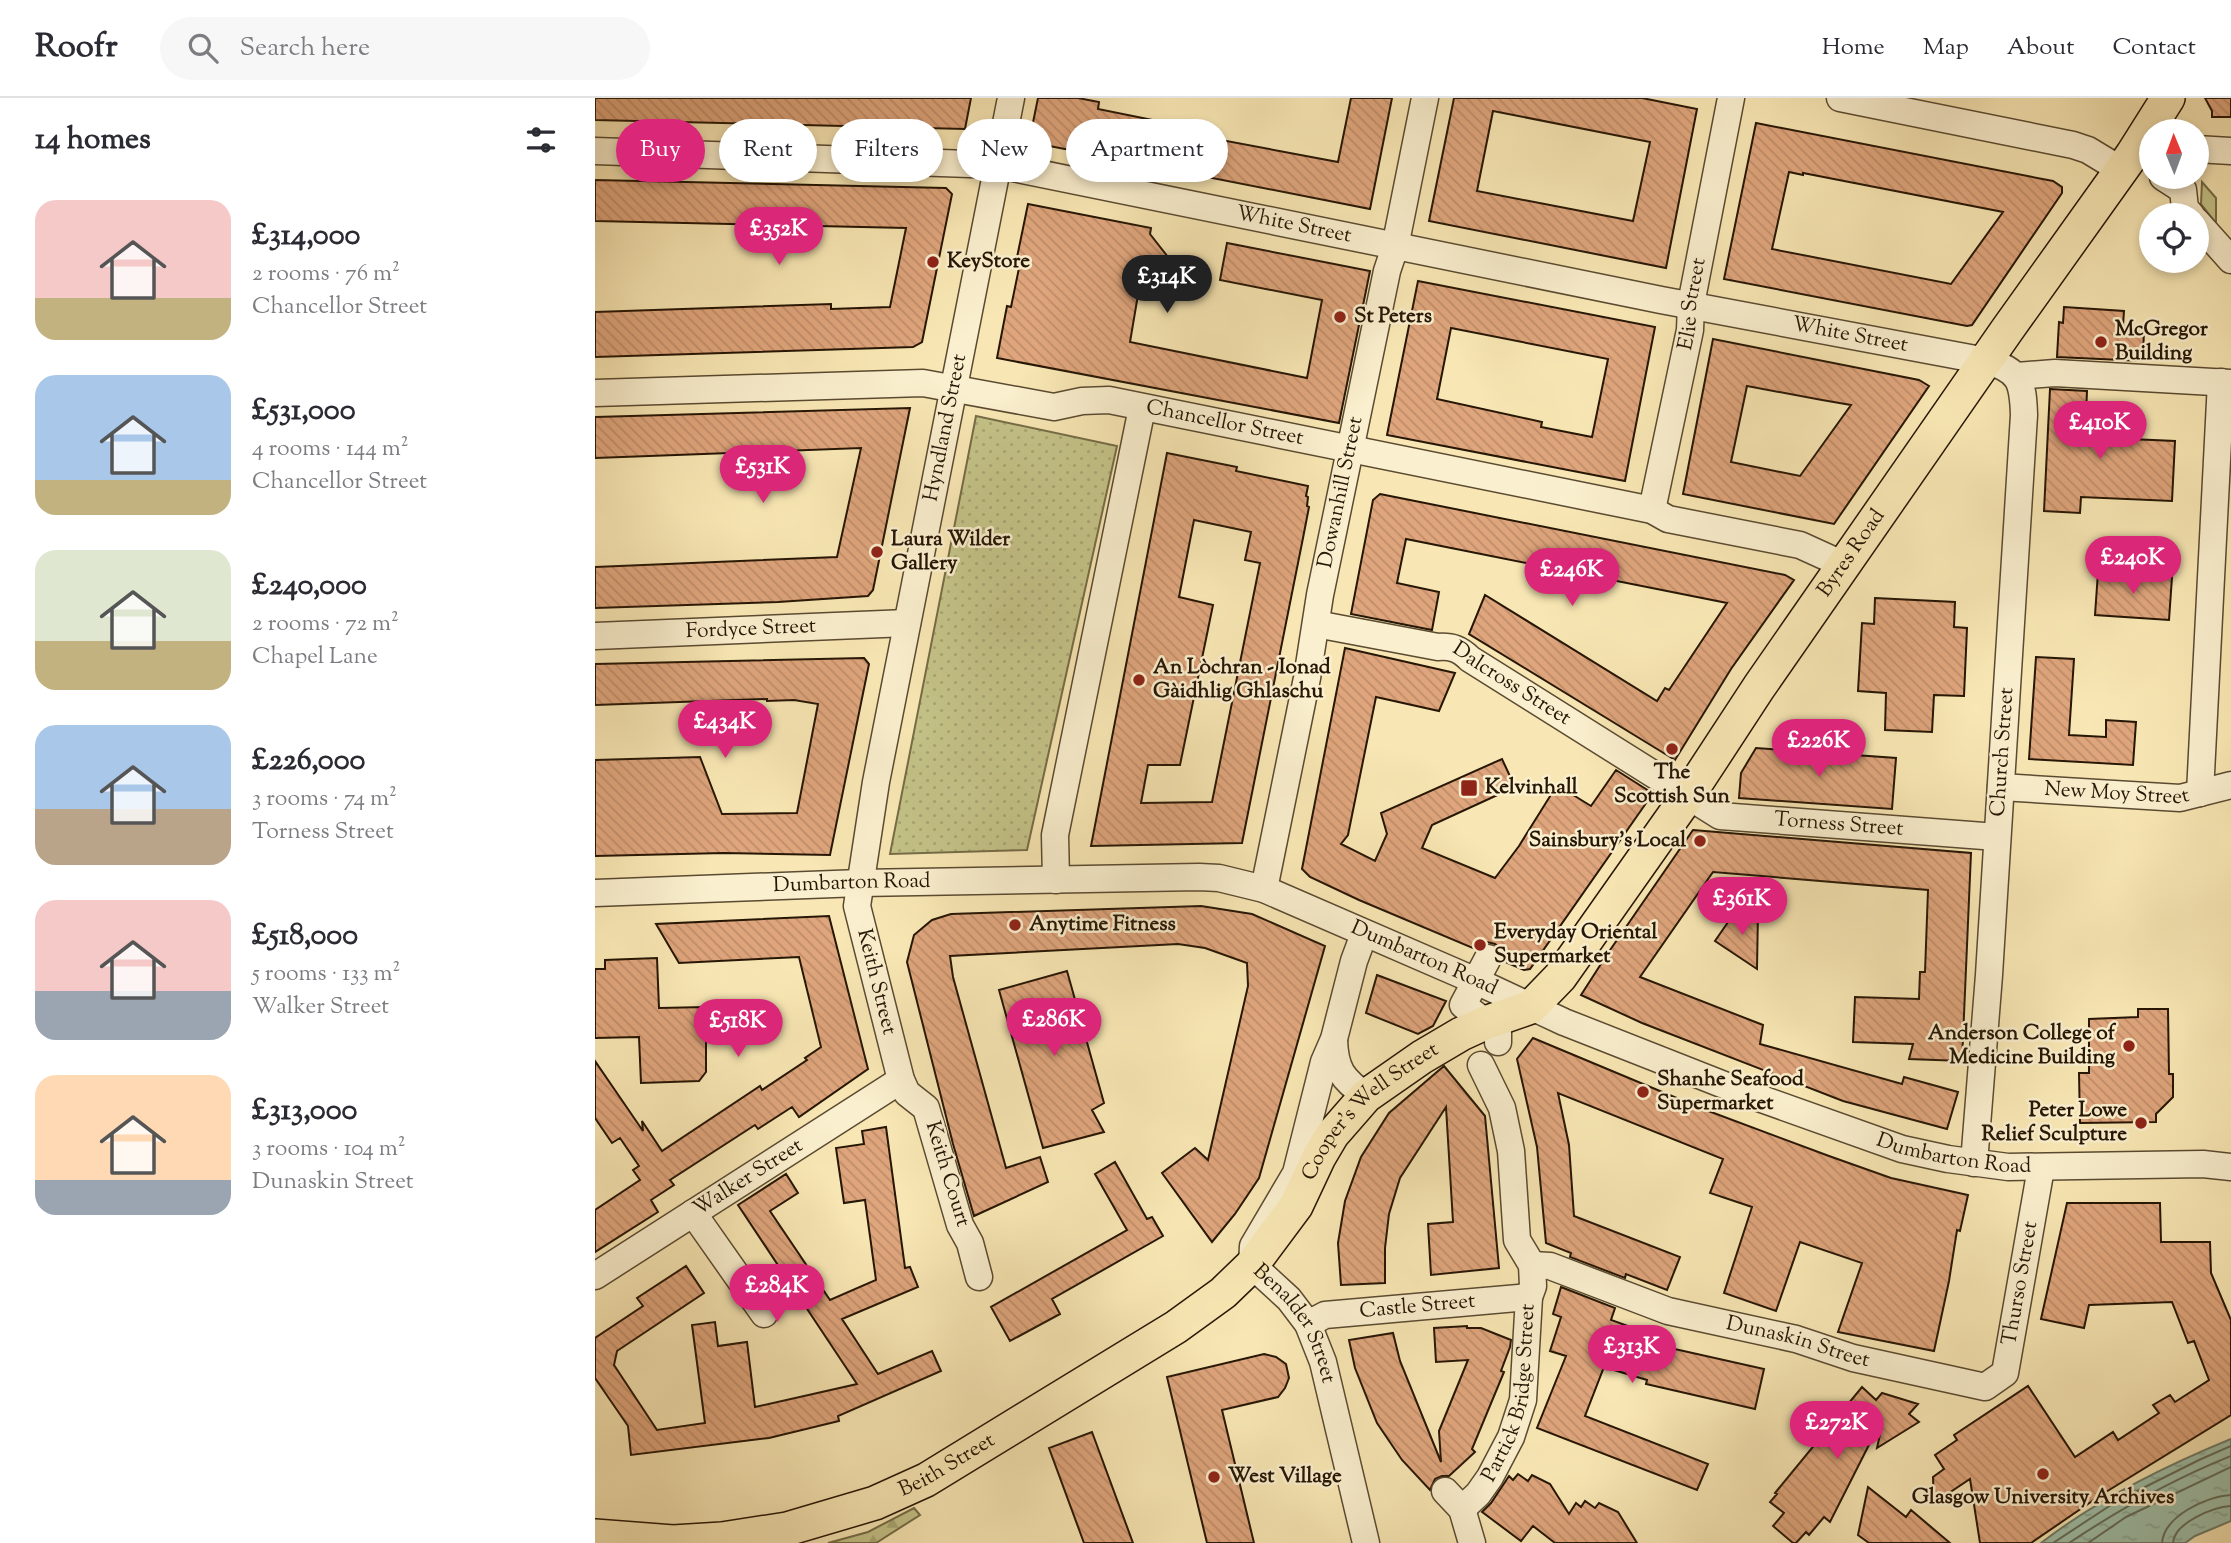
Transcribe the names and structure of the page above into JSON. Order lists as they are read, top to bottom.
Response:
{
  "streets": {
    "main road": ["Byres Road", "Cooper's Well Street", "Beith Street"],
    "street": [
      "White Street",
      "Elie Street",
      "Chancellor Street",
      "Hyndland Street",
      "Dowanhill Street",
      "Fordyce Street",
      "Dalcross Street",
      "Church Street",
      "New Moy Street",
      "Torness Street",
      "Dumbarton Road",
      "Keith Street",
      "Keith Court",
      "Walker Street",
      "Thurso Street",
      "Castle Street",
      "Benalder Street",
      "Dunaskin Street",
      "Partick Bridge Street"
    ]
  },
  "crossings": [
    ["White Street", "Elie Street"],
    ["White Street", "Dowanhill Street"],
    ["White Street", "Byres Road"],
    ["Elie Street", "Chancellor Street"],
    ["Chancellor Street", "Hyndland Street"],
    ["Chancellor Street", "Dowanhill Street"],
    ["Chancellor Street", "Byres Road"],
    ["Hyndland Street", "Fordyce Street"],
    ["Hyndland Street", "Dumbarton Road"],
    ["Hyndland Street", "Keith Street"],
    ["Dowanhill Street", "Dalcross Street"],
    ["Dowanhill Street", "Dumbarton Road"],
    ["Byres Road", "Dalcross Street"],
    ["Byres Road", "Torness Street"],
    ["Byres Road", "Dumbarton Road"],
    ["Byres Road", "Cooper's Well Street"],
    ["Dalcross Street", "Torness Street"],
    ["Church Street", "New Moy Street"],
    ["Church Street", "Torness Street"],
    ["Church Street", "Dumbarton Road"],
    ["Dumbarton Road", "Keith Street"],
    ["Dumbarton Road", "Cooper's Well Street"],
    ["Dumbarton Road", "Thurso Street"],
    ["Dumbarton Road", "Benalder Street"],
    ["Keith Street", "Keith Court"],
    ["Keith Street", "Walker Street"],
    ["Cooper's Well Street", "Benalder Street"],
    ["Cooper's Well Street", "Beith Street"],
    ["Keith Court", "Walker Street"],
    ["Thurso Street", "Dunaskin Street"],
    ["Castle Street", "Benalder Street"],
    ["Castle Street", "Partick Bridge Street"],
    ["Benalder Street", "Beith Street"],
    ["Dunaskin Street", "Partick Bridge Street"]
  ],
  "places": {
    "other": [
      "KeyStore",
      "St Peters",
      "McGregor Building",
      "Laura Wilder Gallery",
      "An Lòchran - Ionad Gàidhlig Ghlaschu",
      "The Scottish Sun",
      "Sainsbury's Local",
      "Anytime Fitness",
      "Everyday Oriental Supermarket",
      "Anderson College of Medicine Building",
      "Shanhe Seafood Supermarket",
      "Peter Lowe Relief Sculpture",
      "Glasgow University Archives",
      "West Village"
    ],
    "transit": ["Kelvinhall"]
  },
  "north": "top",
  "page": {
    "header": "Roofr",
    "search": "Search here",
    "nav": [
      "Home",
      "Map",
      "About",
      "Contact"
    ],
    "heading": "14 homes",
    "chip": [
      "Buy",
      "Rent",
      "Filters",
      "New",
      "Apartment"
    ],
    "list": [
      {
        "name": "£314,000",
        "note": "2 rooms · 76 m² · Chancellor Street"
      },
      {
        "name": "£531,000",
        "note": "4 rooms · 144 m² · Chancellor Street"
      },
      {
        "name": "£240,000",
        "note": "2 rooms · 72 m² · Chapel Lane"
      },
      {
        "name": "£226,000",
        "note": "3 rooms · 74 m² · Torness Street"
      },
      {
        "name": "£518,000",
        "note": "5 rooms · 133 m² · Walker Street"
      },
      {
        "name": "£313,000",
        "note": "3 rooms · 104 m² · Dunaskin Street"
      }
    ],
    "price": [
      "£352K",
      "£314K",
      "£410K",
      "£531K",
      "£240K",
      "£246K",
      "£434K",
      "£226K",
      "£361K",
      "£286K",
      "£518K",
      "£284K",
      "£313K",
      "£272K"
    ]
  }
}
